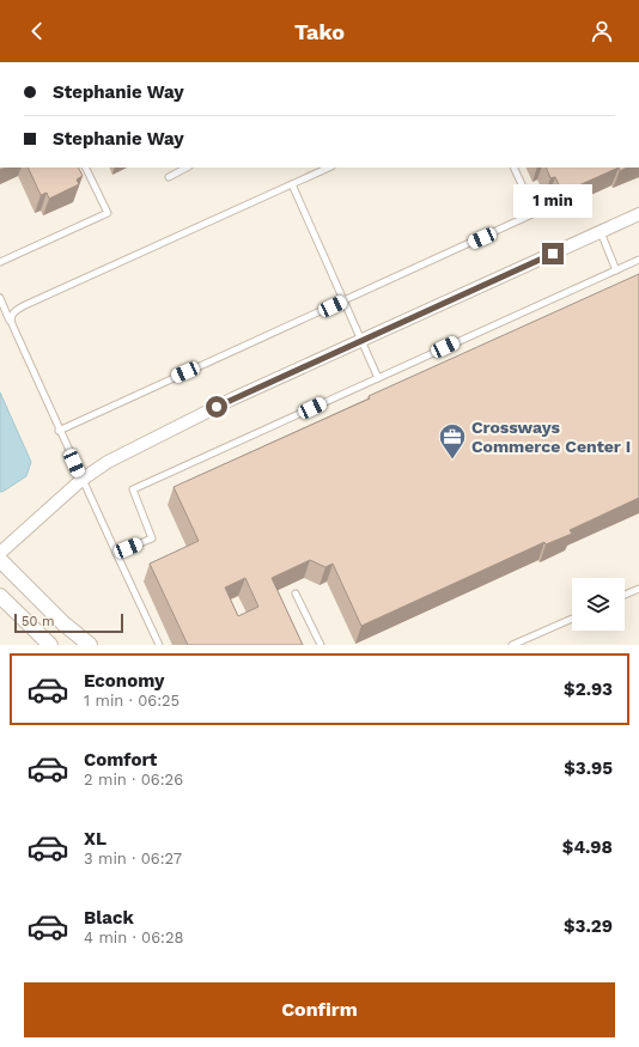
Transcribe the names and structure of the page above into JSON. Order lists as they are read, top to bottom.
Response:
{
  "places": {
    "office": ["Crossways Commerce Center I"]
  },
  "scale_bar": "50 m",
  "page": {
    "header": "Tako",
    "banner": ["Stephanie Way", "Stephanie Way"],
    "bubble": "1 min",
    "scale": "50 m",
    "list": [
      {
        "name": "Economy",
        "note": "1 min · 06:25",
        "value": "$2.93"
      },
      {
        "name": "Comfort",
        "note": "2 min · 06:26",
        "value": "$3.95"
      },
      {
        "name": "XL",
        "note": "3 min · 06:27",
        "value": "$4.98"
      },
      {
        "name": "Black",
        "note": "4 min · 06:28",
        "value": "$3.29"
      }
    ],
    "buttons": "Confirm"
  }
}
